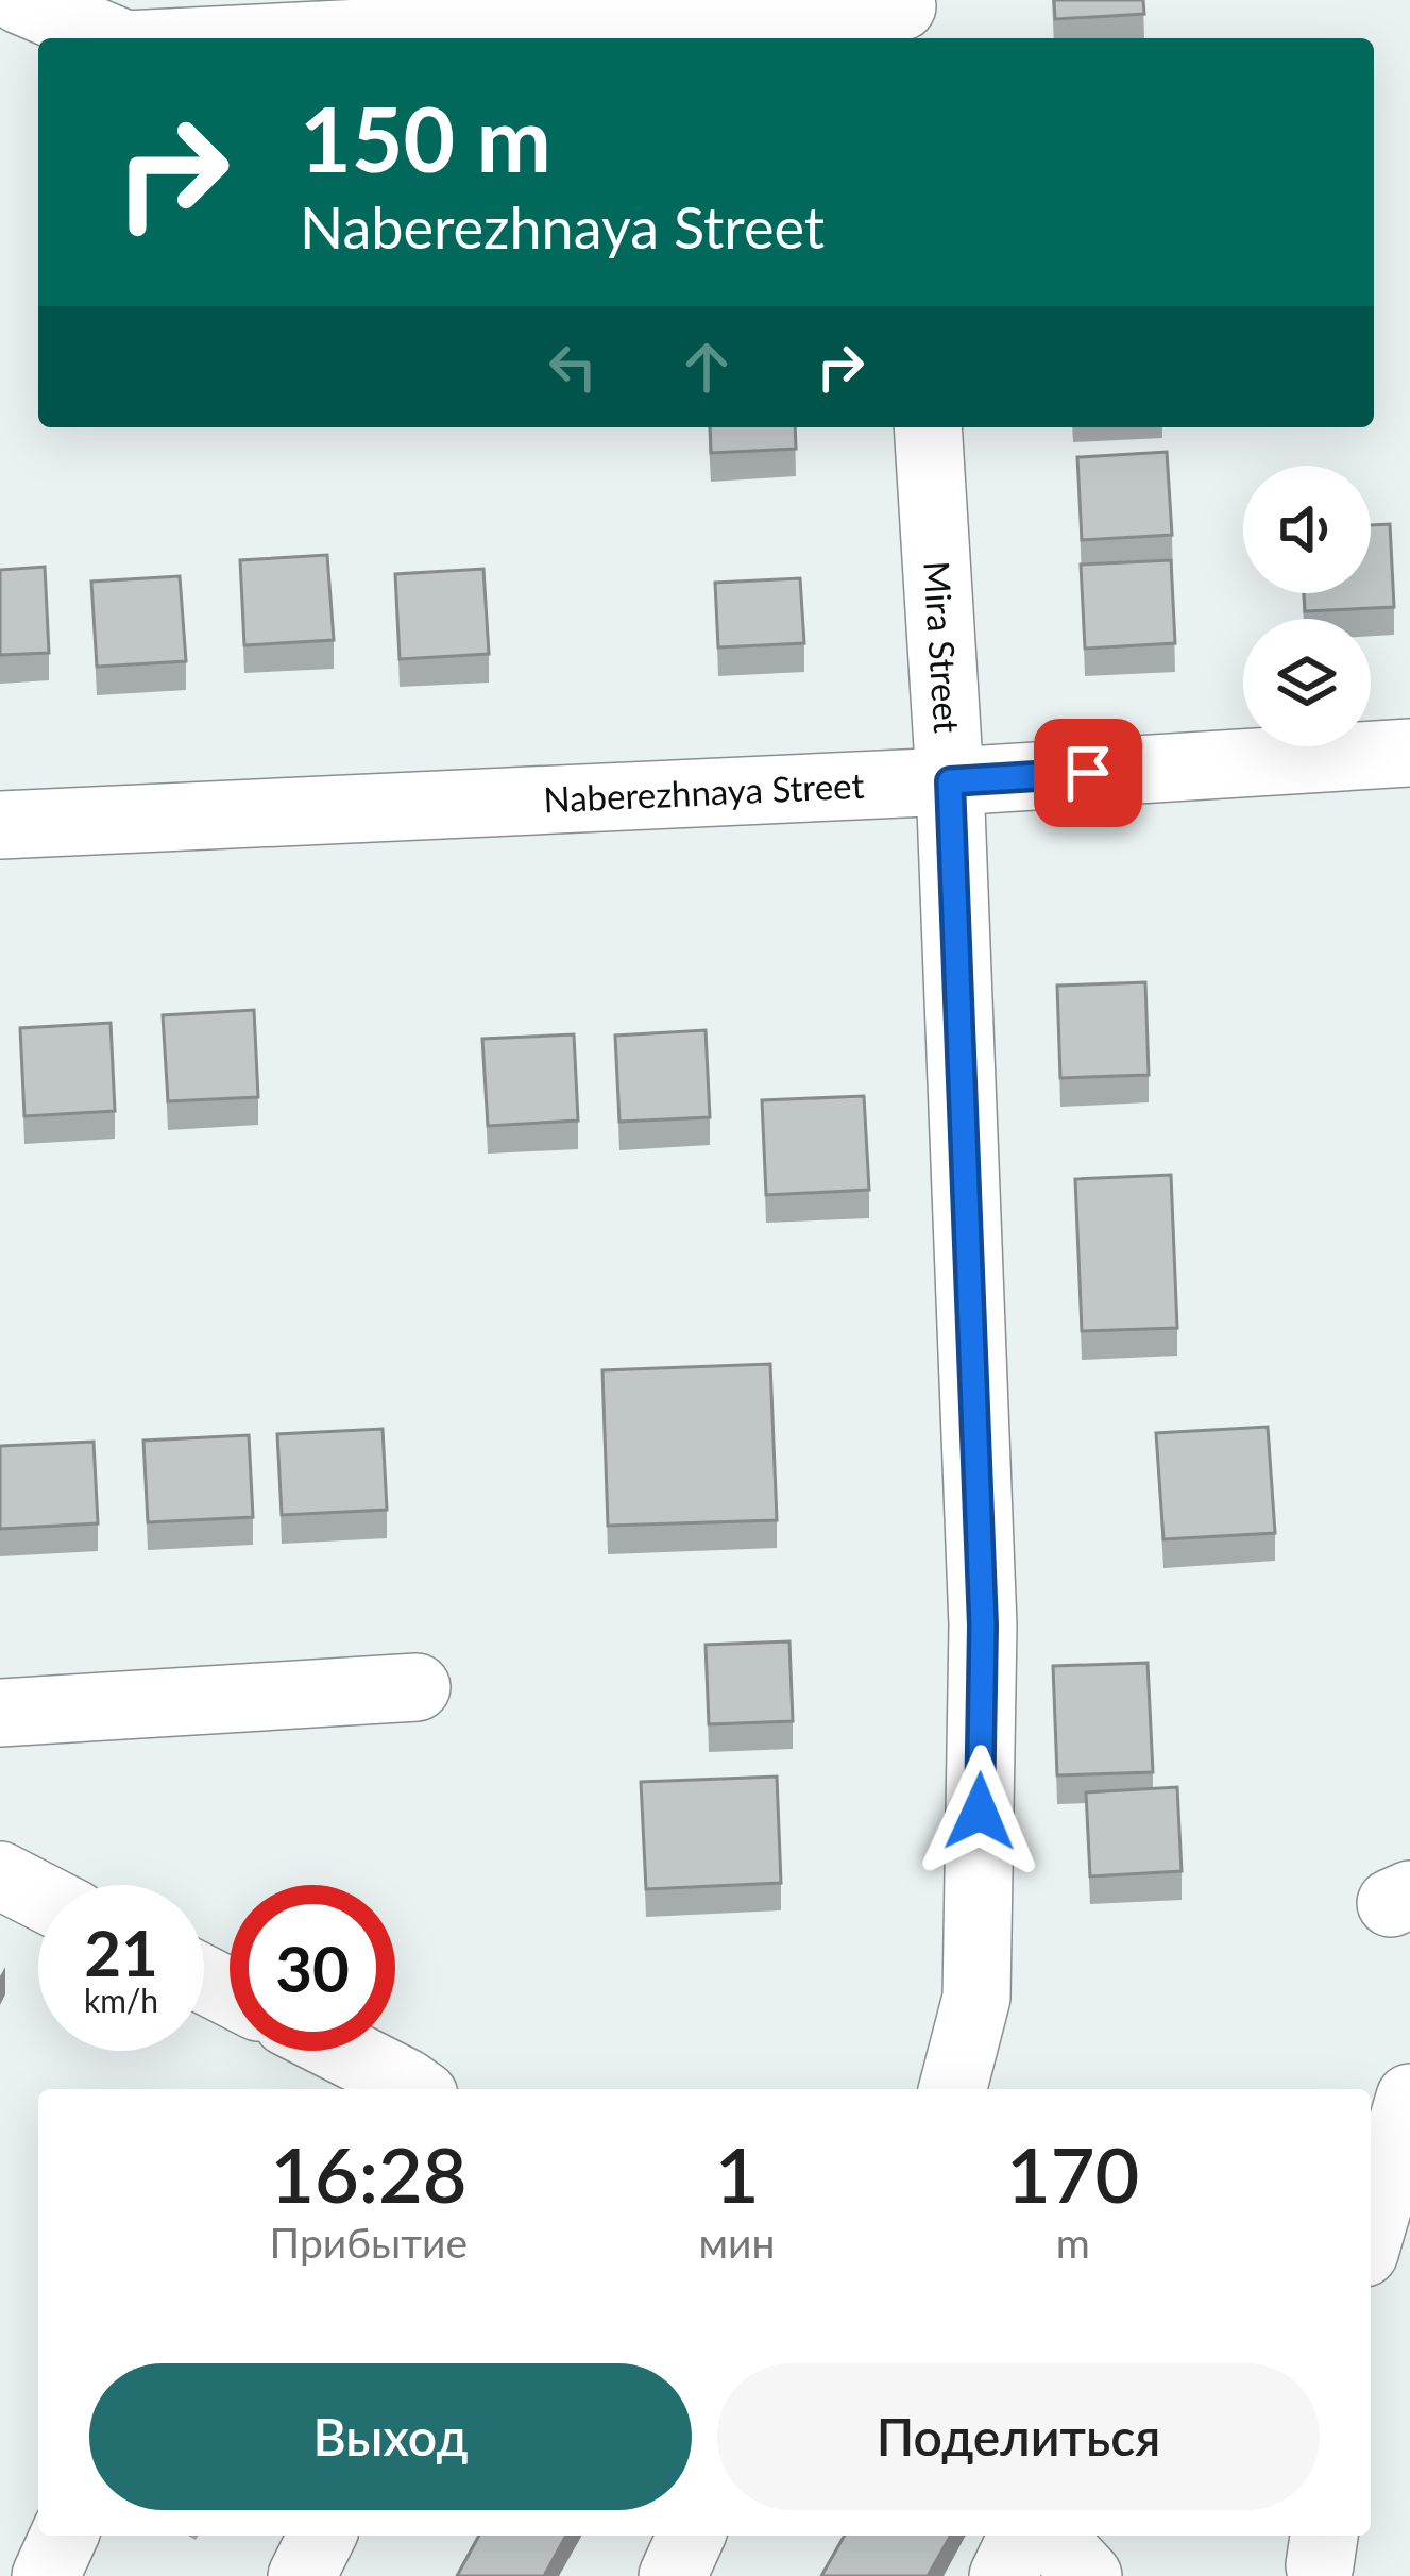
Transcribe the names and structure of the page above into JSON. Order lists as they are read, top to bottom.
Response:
{
  "streets": {
    "street": ["Mira Street", "Naberezhnaya Street"]
  },
  "crossings": [
    ["Mira Street", "Naberezhnaya Street"]
  ],
  "page": {
    "turn": ["150 m", "Naberezhnaya Street"],
    "speed": "21 km/h",
    "limit": "30",
    "eta": [
      "16:28",
      "Прибытие",
      "1",
      "мин",
      "170",
      "m"
    ],
    "buttons": ["Выход", "Поделиться"]
  }
}
